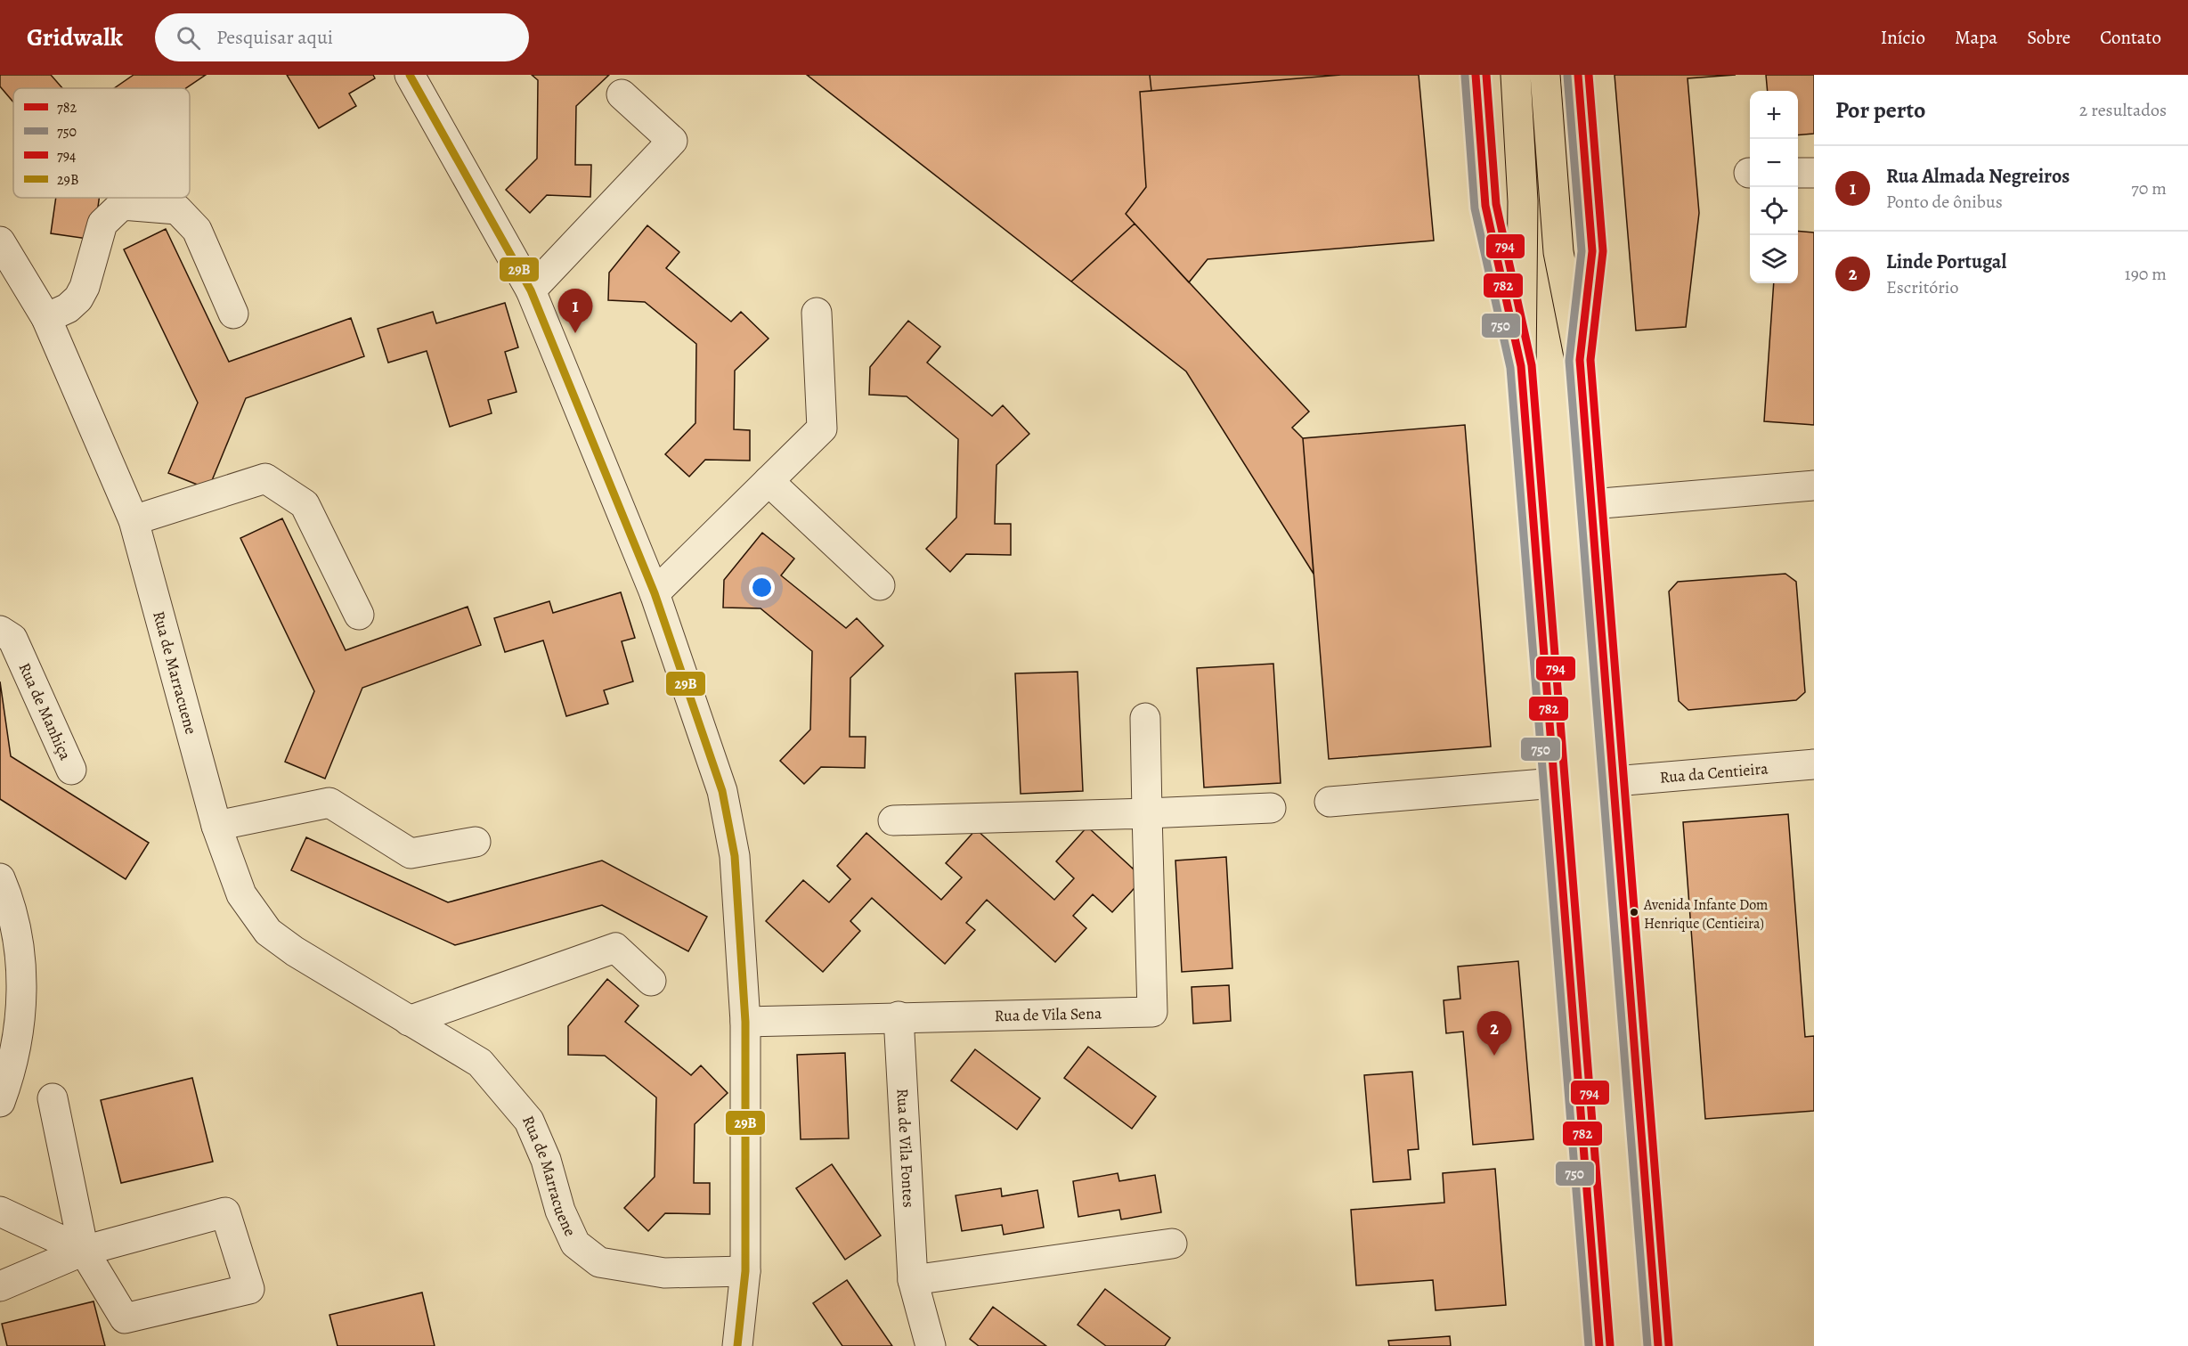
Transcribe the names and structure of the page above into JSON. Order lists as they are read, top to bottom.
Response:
{
  "streets": {
    "street": [
      "Rua de Marracuene",
      "Rua de Manhiça",
      "Rua da Centieira",
      "Rua de Vila Sena",
      "Rua de Vila Fontes"
    ]
  },
  "crossings": [
    ["Rua de Vila Sena", "Rua de Vila Fontes"]
  ],
  "places": ["Avenida Infante Dom Henrique (Centieira)"],
  "lines": [
    "transit line 782",
    "transit line 794",
    "transit line 29B",
    "transit line 750"
  ],
  "legend": [
    "782",
    "750",
    "794",
    "29B"
  ],
  "page": {
    "header": "Gridwalk",
    "search": "Pesquisar aqui",
    "nav": [
      "Início",
      "Mapa",
      "Sobre",
      "Contato"
    ],
    "heading": ["Por perto", "2 resultados"],
    "map_buttons": ["+", "−"],
    "list": [
      {
        "mark": "1",
        "name": "Rua Almada Negreiros",
        "note": "Ponto de ônibus",
        "value": "70 m"
      },
      {
        "mark": "2",
        "name": "Linde Portugal",
        "note": "Escritório",
        "value": "190 m"
      }
    ],
    "pins": ["1", "2"]
  }
}
